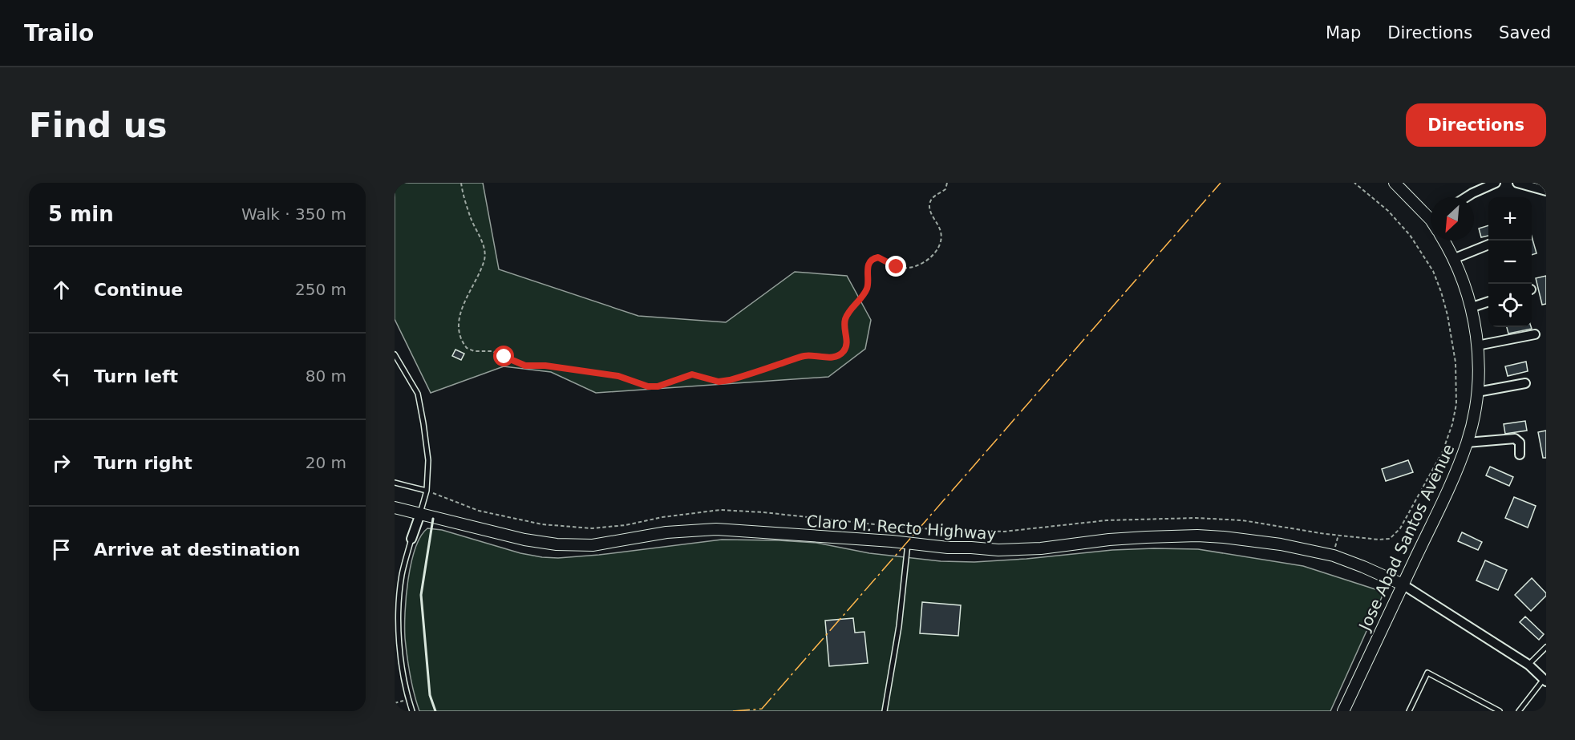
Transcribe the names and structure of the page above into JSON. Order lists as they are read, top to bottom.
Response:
{
  "streets": {
    "main road": ["Claro M. Recto Highway", "Jose Abad Santos Avenue"]
  },
  "crossings": [
    ["Claro M. Recto Highway", "Jose Abad Santos Avenue"]
  ],
  "north": "bottom left",
  "page": {
    "header": "Trailo",
    "nav": ["Map", "Directions", "Saved"],
    "buttons": "Directions",
    "title": "Find us",
    "heading": ["5 min", "Walk · 350 m"],
    "map_buttons": ["+", "−"],
    "list": [
      ["Continue", "250 m"],
      ["Turn left", "80 m"],
      ["Turn right", "20 m"],
      "Arrive at destination"
    ]
  }
}
